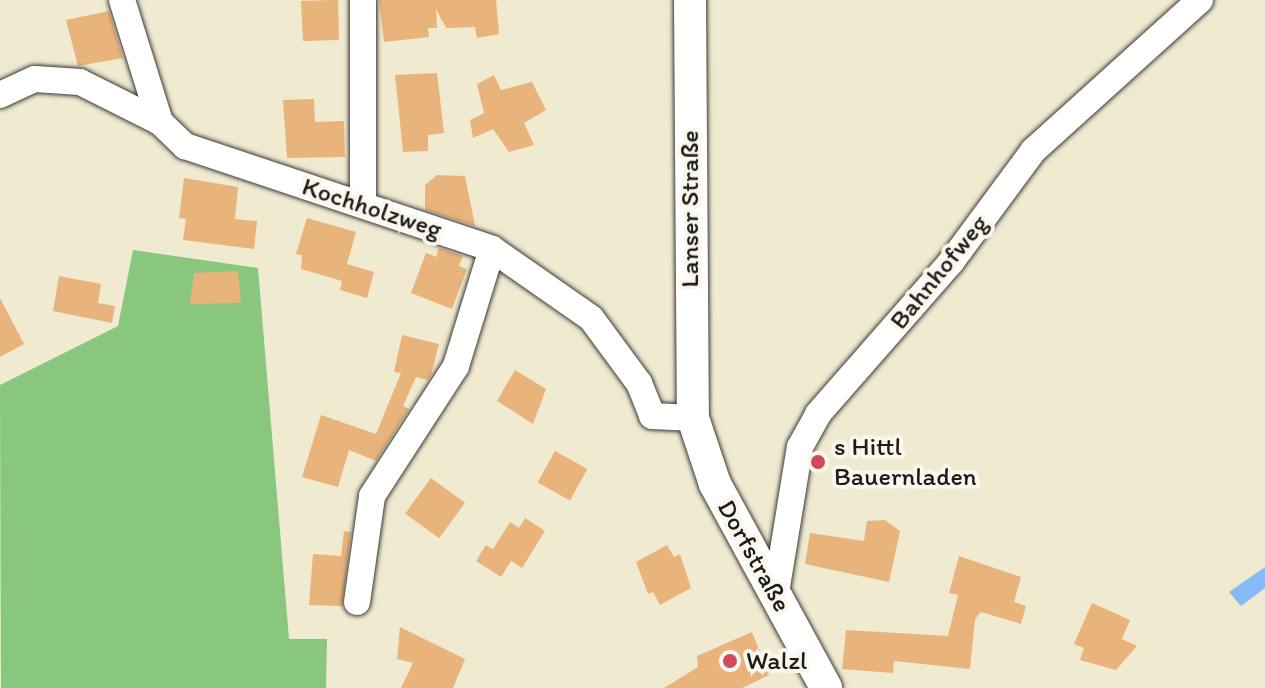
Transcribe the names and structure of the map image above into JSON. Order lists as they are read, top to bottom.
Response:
{
  "streets": {
    "main road": ["Lanser Straße", "Dorfstraße"],
    "street": ["Kochholzweg", "Bahnhofweg"]
  },
  "crossings": [
    ["Kochholzweg", "Lanser Straße"],
    ["Kochholzweg", "Dorfstraße"],
    ["Lanser Straße", "Dorfstraße"],
    ["Bahnhofweg", "Dorfstraße"]
  ],
  "places": ["s Hittl Bauernladen", "Walzl"]
}
